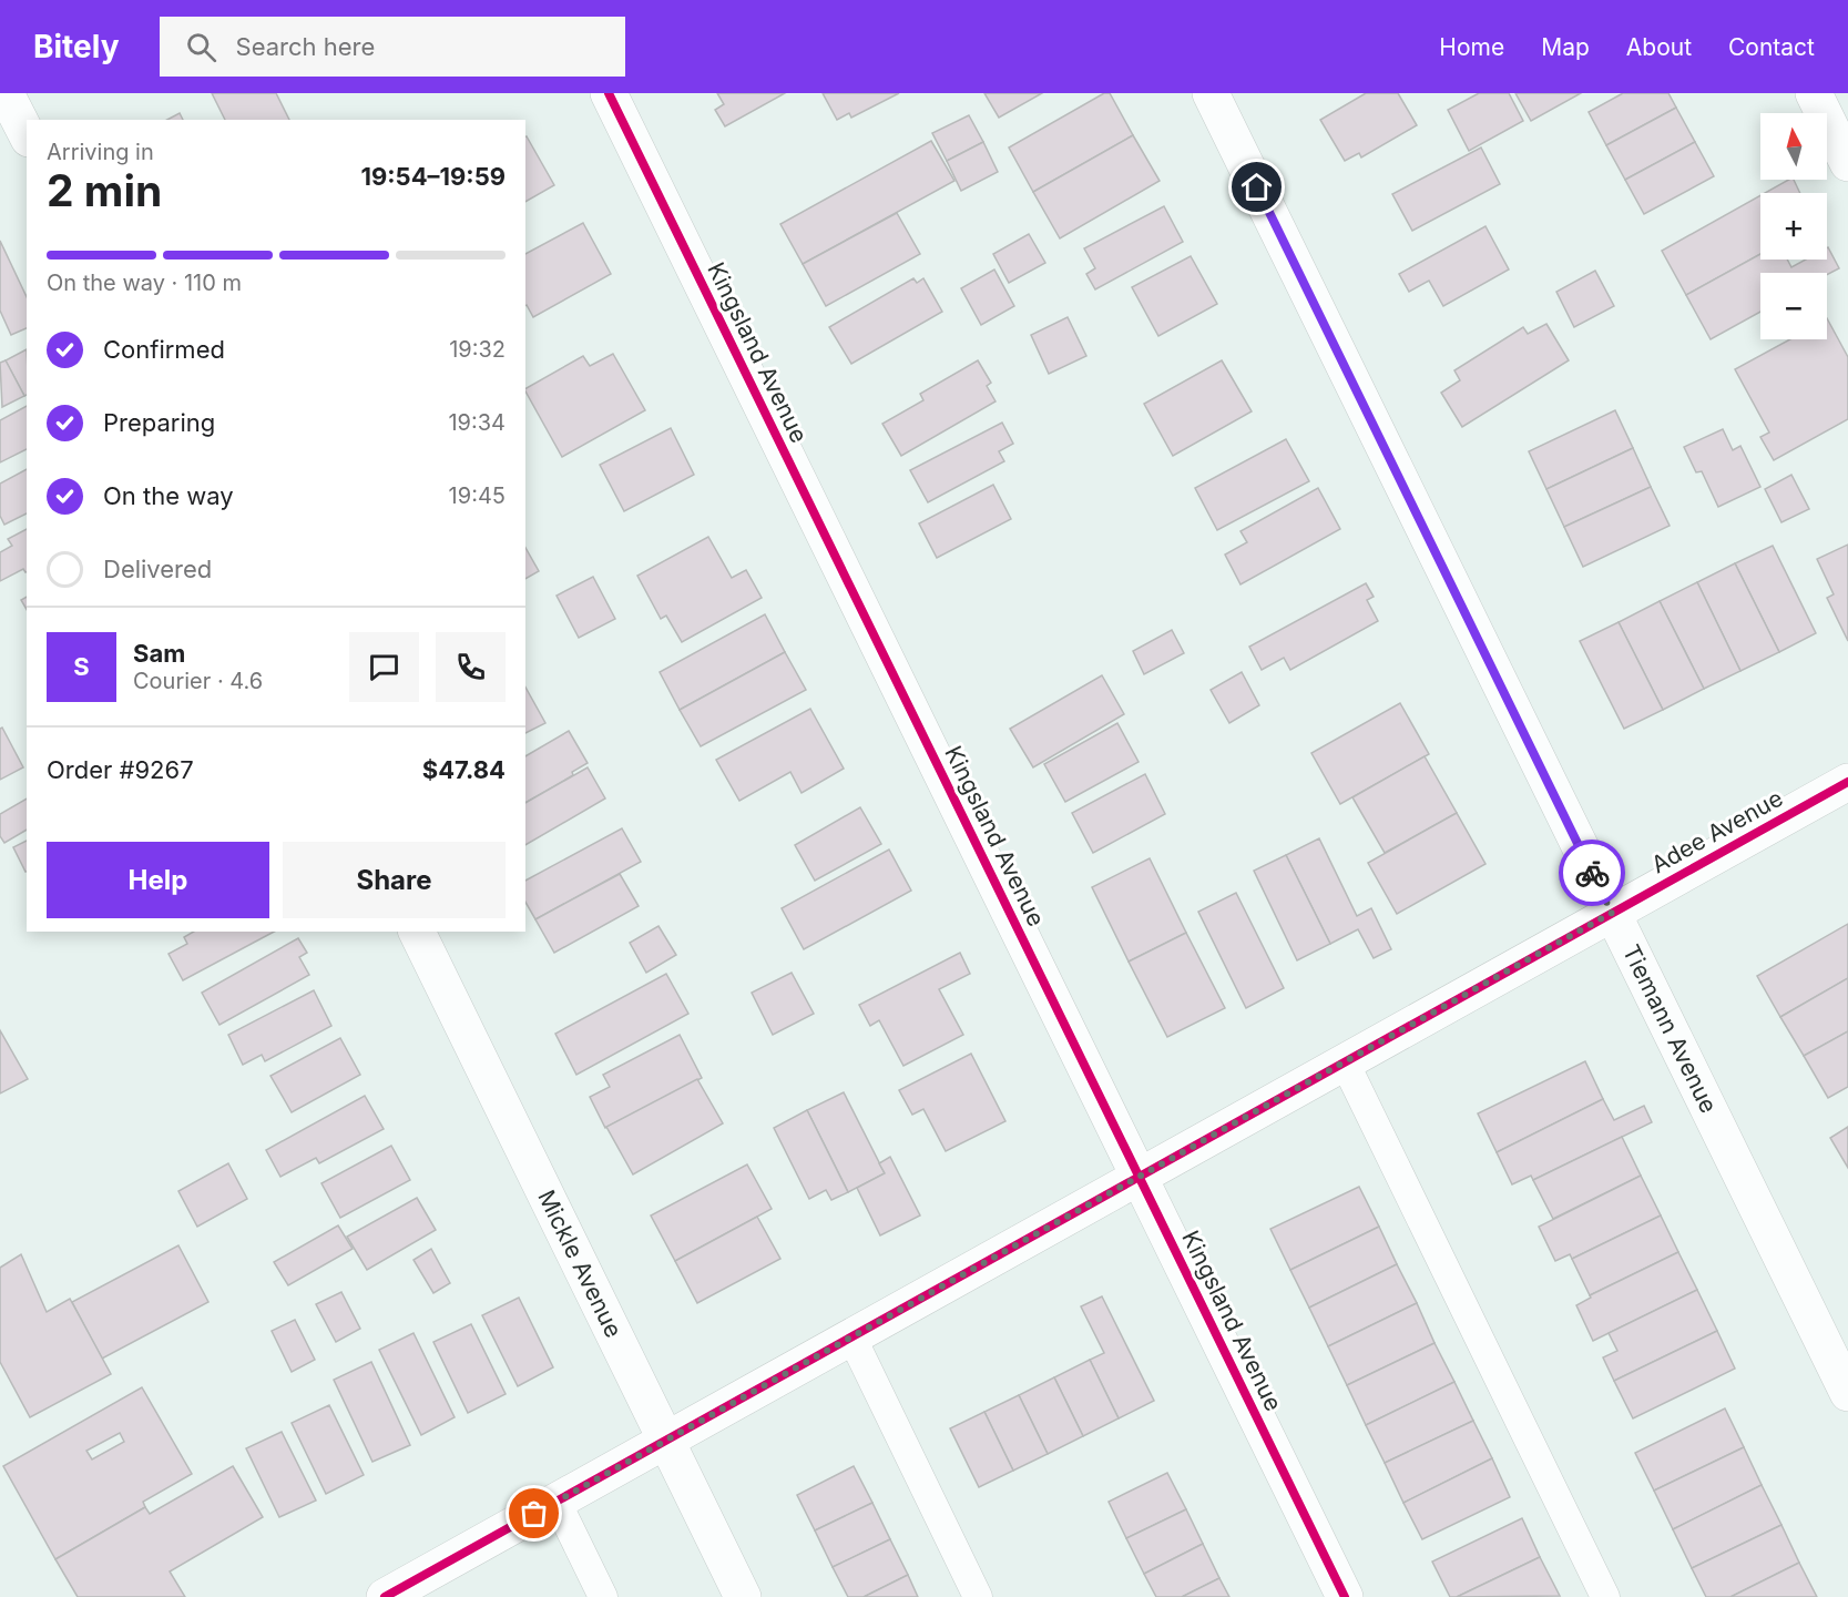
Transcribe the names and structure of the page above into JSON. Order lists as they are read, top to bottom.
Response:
{
  "streets": {
    "street": [
      "Kingsland Avenue",
      "Adee Avenue",
      "Tiemann Avenue",
      "Mickle Avenue"
    ]
  },
  "crossings": [
    ["Kingsland Avenue", "Adee Avenue"],
    ["Adee Avenue", "Tiemann Avenue"],
    ["Adee Avenue", "Mickle Avenue"]
  ],
  "north": "top",
  "page": {
    "header": "Bitely",
    "search": "Search here",
    "nav": [
      "Home",
      "Map",
      "About",
      "Contact"
    ],
    "map_buttons": ["+", "−"],
    "heading": ["2 min", "Arriving in", "19:54–19:59"],
    "panel": [
      "Sam",
      "Courier · 4.6",
      "Order #9267",
      "$47.84"
    ],
    "bar": "On the way · 110 m",
    "list": [
      ["Confirmed", "19:32"],
      ["Preparing", "19:34"],
      ["On the way", "19:45"],
      "Delivered"
    ],
    "round": "S",
    "buttons": ["Help", "Share"]
  }
}
